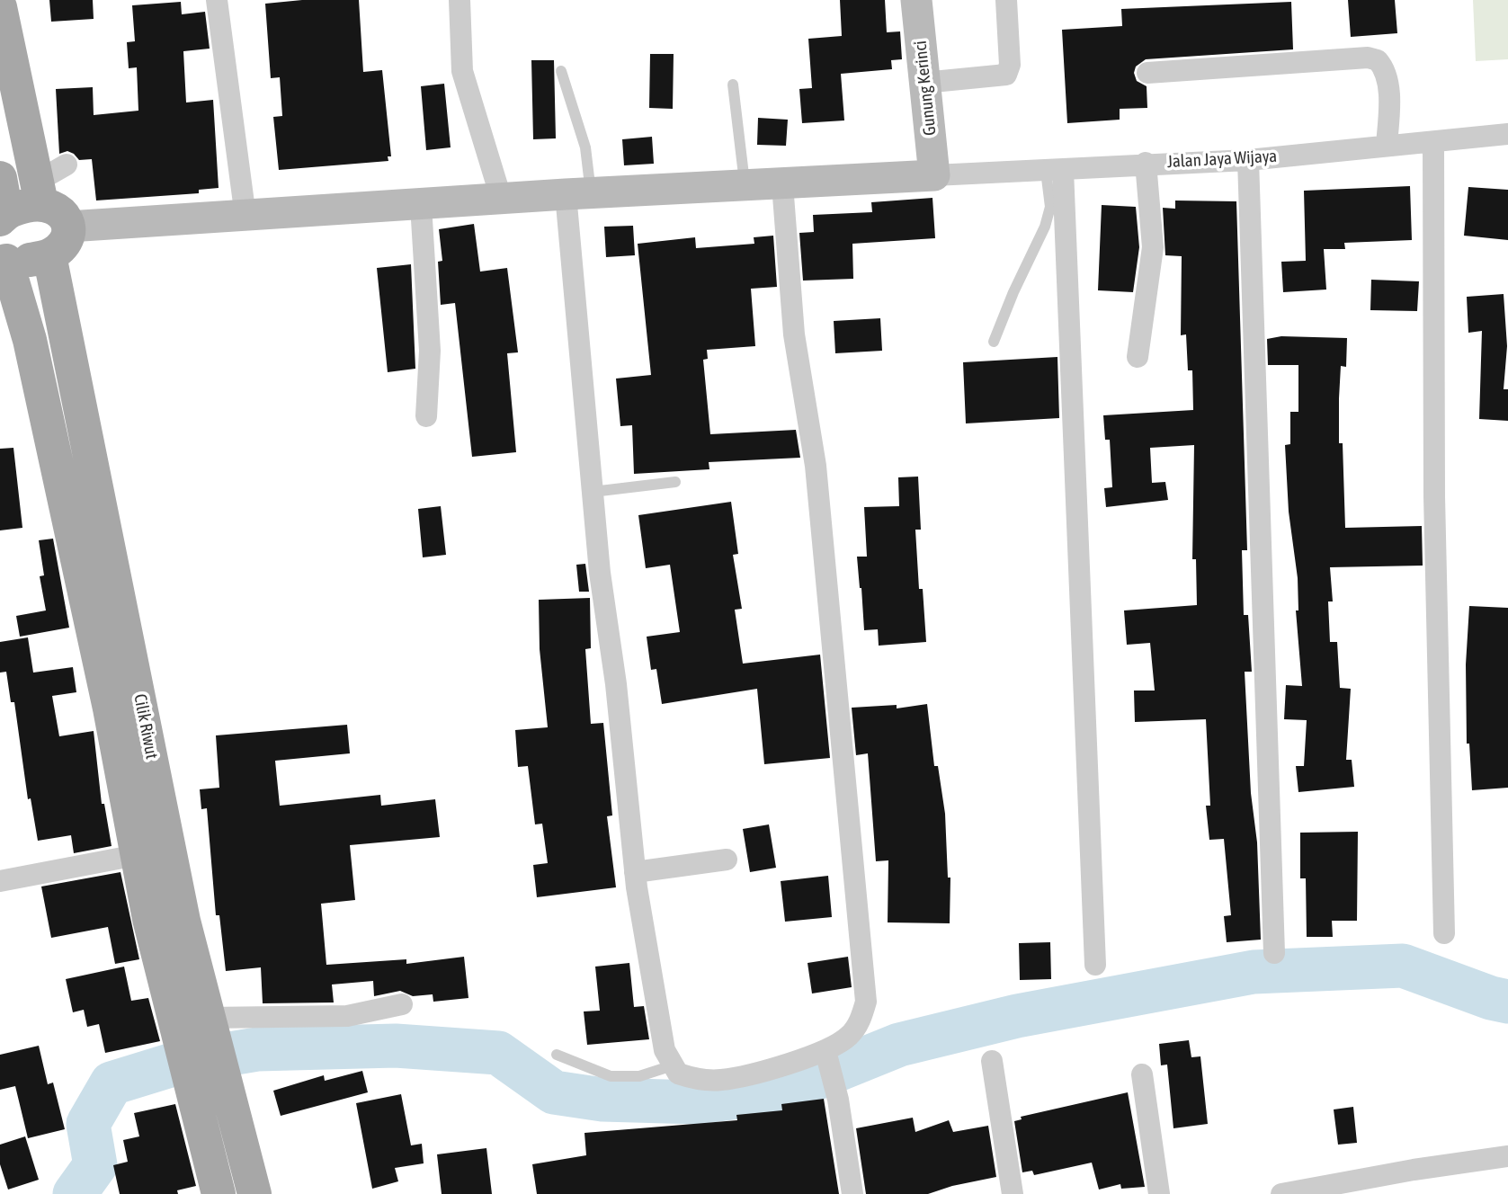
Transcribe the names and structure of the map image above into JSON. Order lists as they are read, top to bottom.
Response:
{
  "streets": {
    "main road": ["Cilik Riwut"],
    "street": ["Gunung Kerinci", "Jalan Jaya Wijaya"]
  },
  "crossings": [
    ["Gunung Kerinci", "Jalan Jaya Wijaya"]
  ]
}
